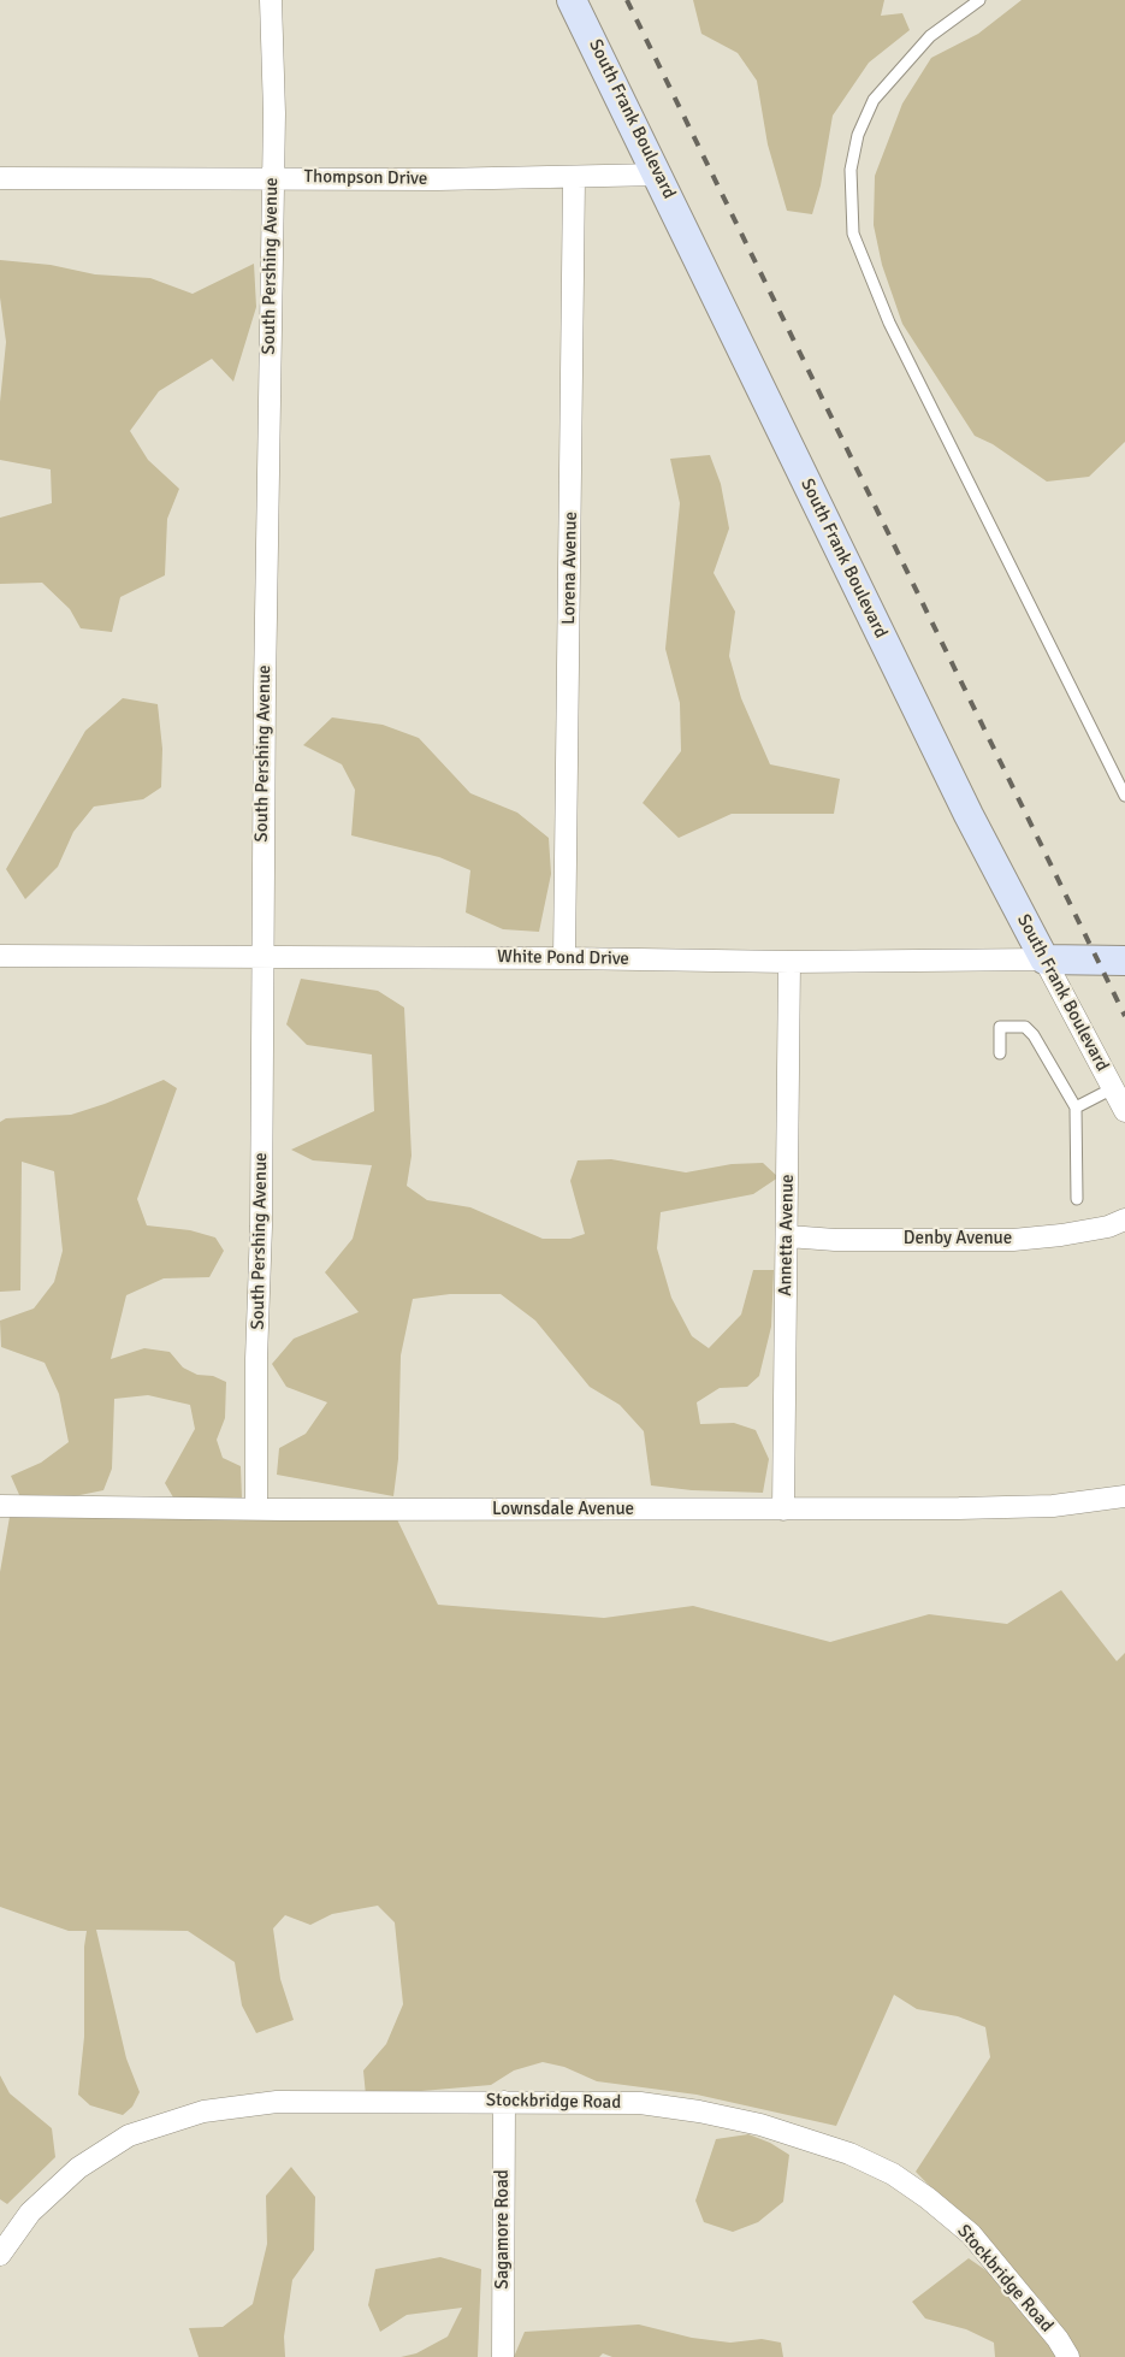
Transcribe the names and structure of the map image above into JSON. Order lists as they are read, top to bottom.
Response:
{
  "streets": {
    "street": [
      "South Frank Boulevard",
      "Thompson Drive",
      "South Pershing Avenue",
      "Lorena Avenue",
      "White Pond Drive",
      "Annetta Avenue",
      "Denby Avenue",
      "Lownsdale Avenue",
      "Stockbridge Road",
      "Sagamore Road"
    ]
  },
  "crossings": [
    ["South Frank Boulevard", "Thompson Drive"],
    ["South Frank Boulevard", "White Pond Drive"],
    ["Thompson Drive", "South Pershing Avenue"],
    ["Thompson Drive", "Lorena Avenue"],
    ["South Pershing Avenue", "White Pond Drive"],
    ["South Pershing Avenue", "Lownsdale Avenue"],
    ["Lorena Avenue", "White Pond Drive"],
    ["White Pond Drive", "Annetta Avenue"],
    ["Annetta Avenue", "Denby Avenue"],
    ["Annetta Avenue", "Lownsdale Avenue"],
    ["Stockbridge Road", "Sagamore Road"]
  ]
}
